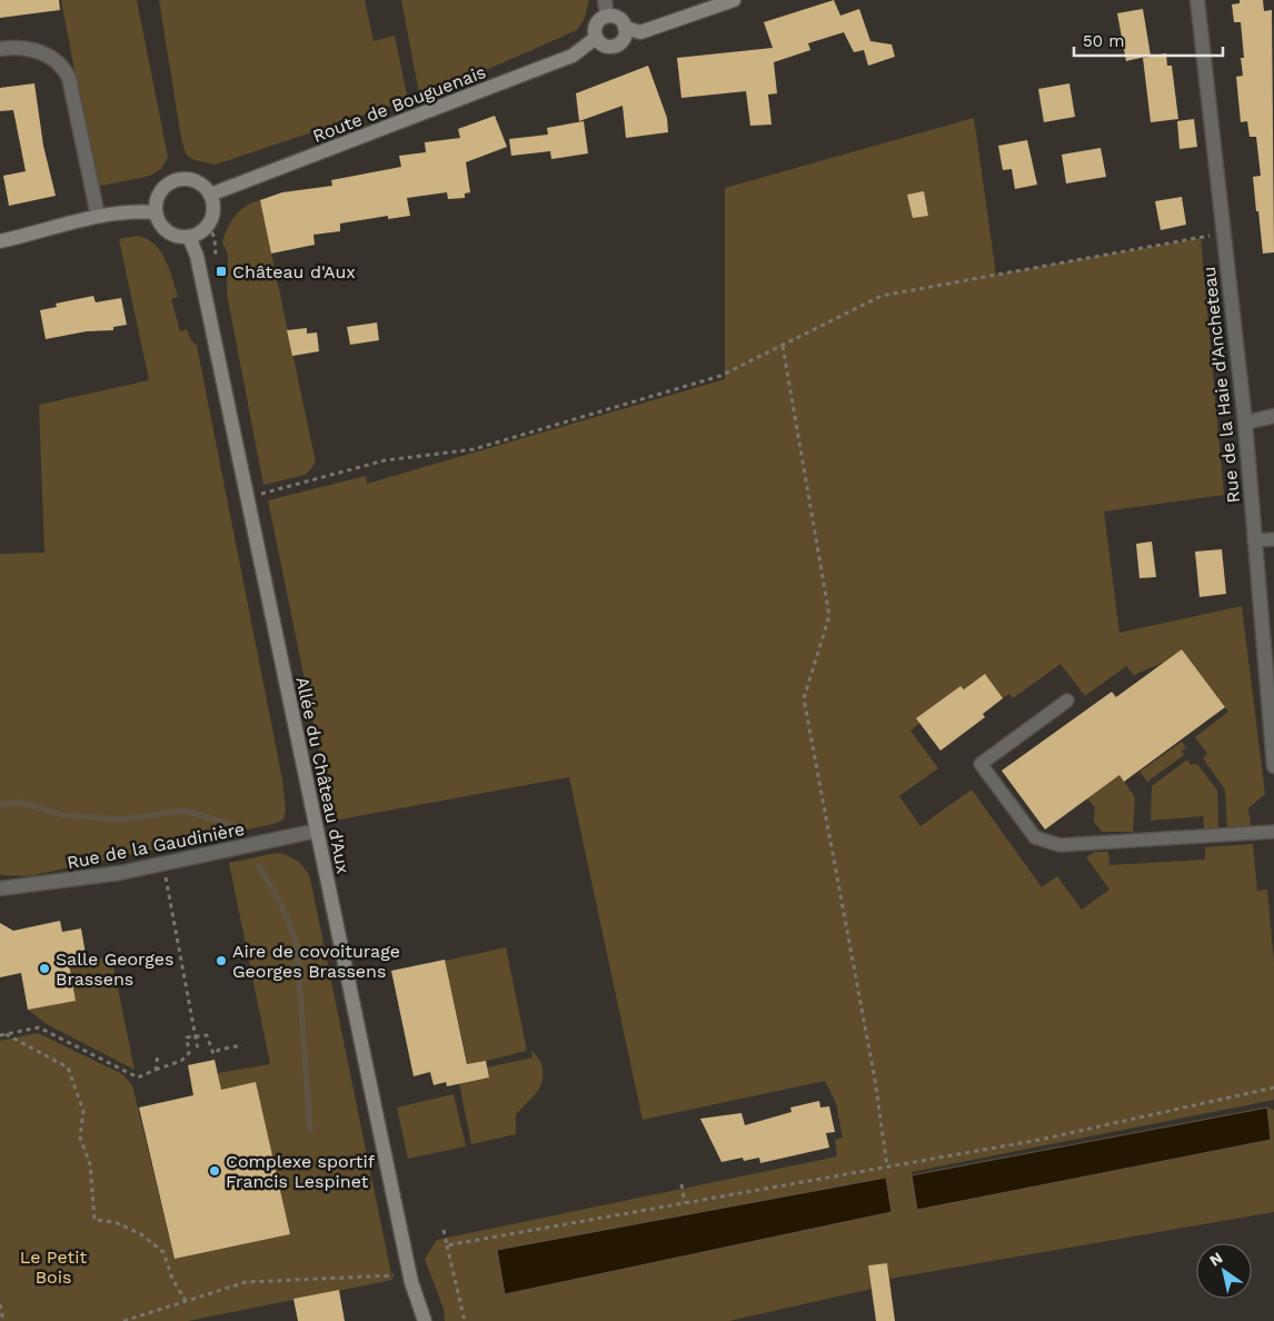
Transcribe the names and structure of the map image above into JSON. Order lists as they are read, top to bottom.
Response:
{
  "streets": {
    "street": [
      "Route de Bouguenais",
      "Rue de la Haie d'Ancheteau",
      "Allée du Château d'Aux",
      "Rue de la Gaudinière"
    ]
  },
  "crossings": [
    ["Route de Bouguenais", "Allée du Château d'Aux"],
    ["Allée du Château d'Aux", "Rue de la Gaudinière"]
  ],
  "parks": ["Le Petit Bois"],
  "places": {
    "transit": ["Château d'Aux"],
    "other": ["Aire de covoiturage Georges Brassens", "Salle Georges Brassens", "Complexe sportif Francis Lespinet"]
  },
  "scale_bar": "50 m",
  "north": "top left"
}
